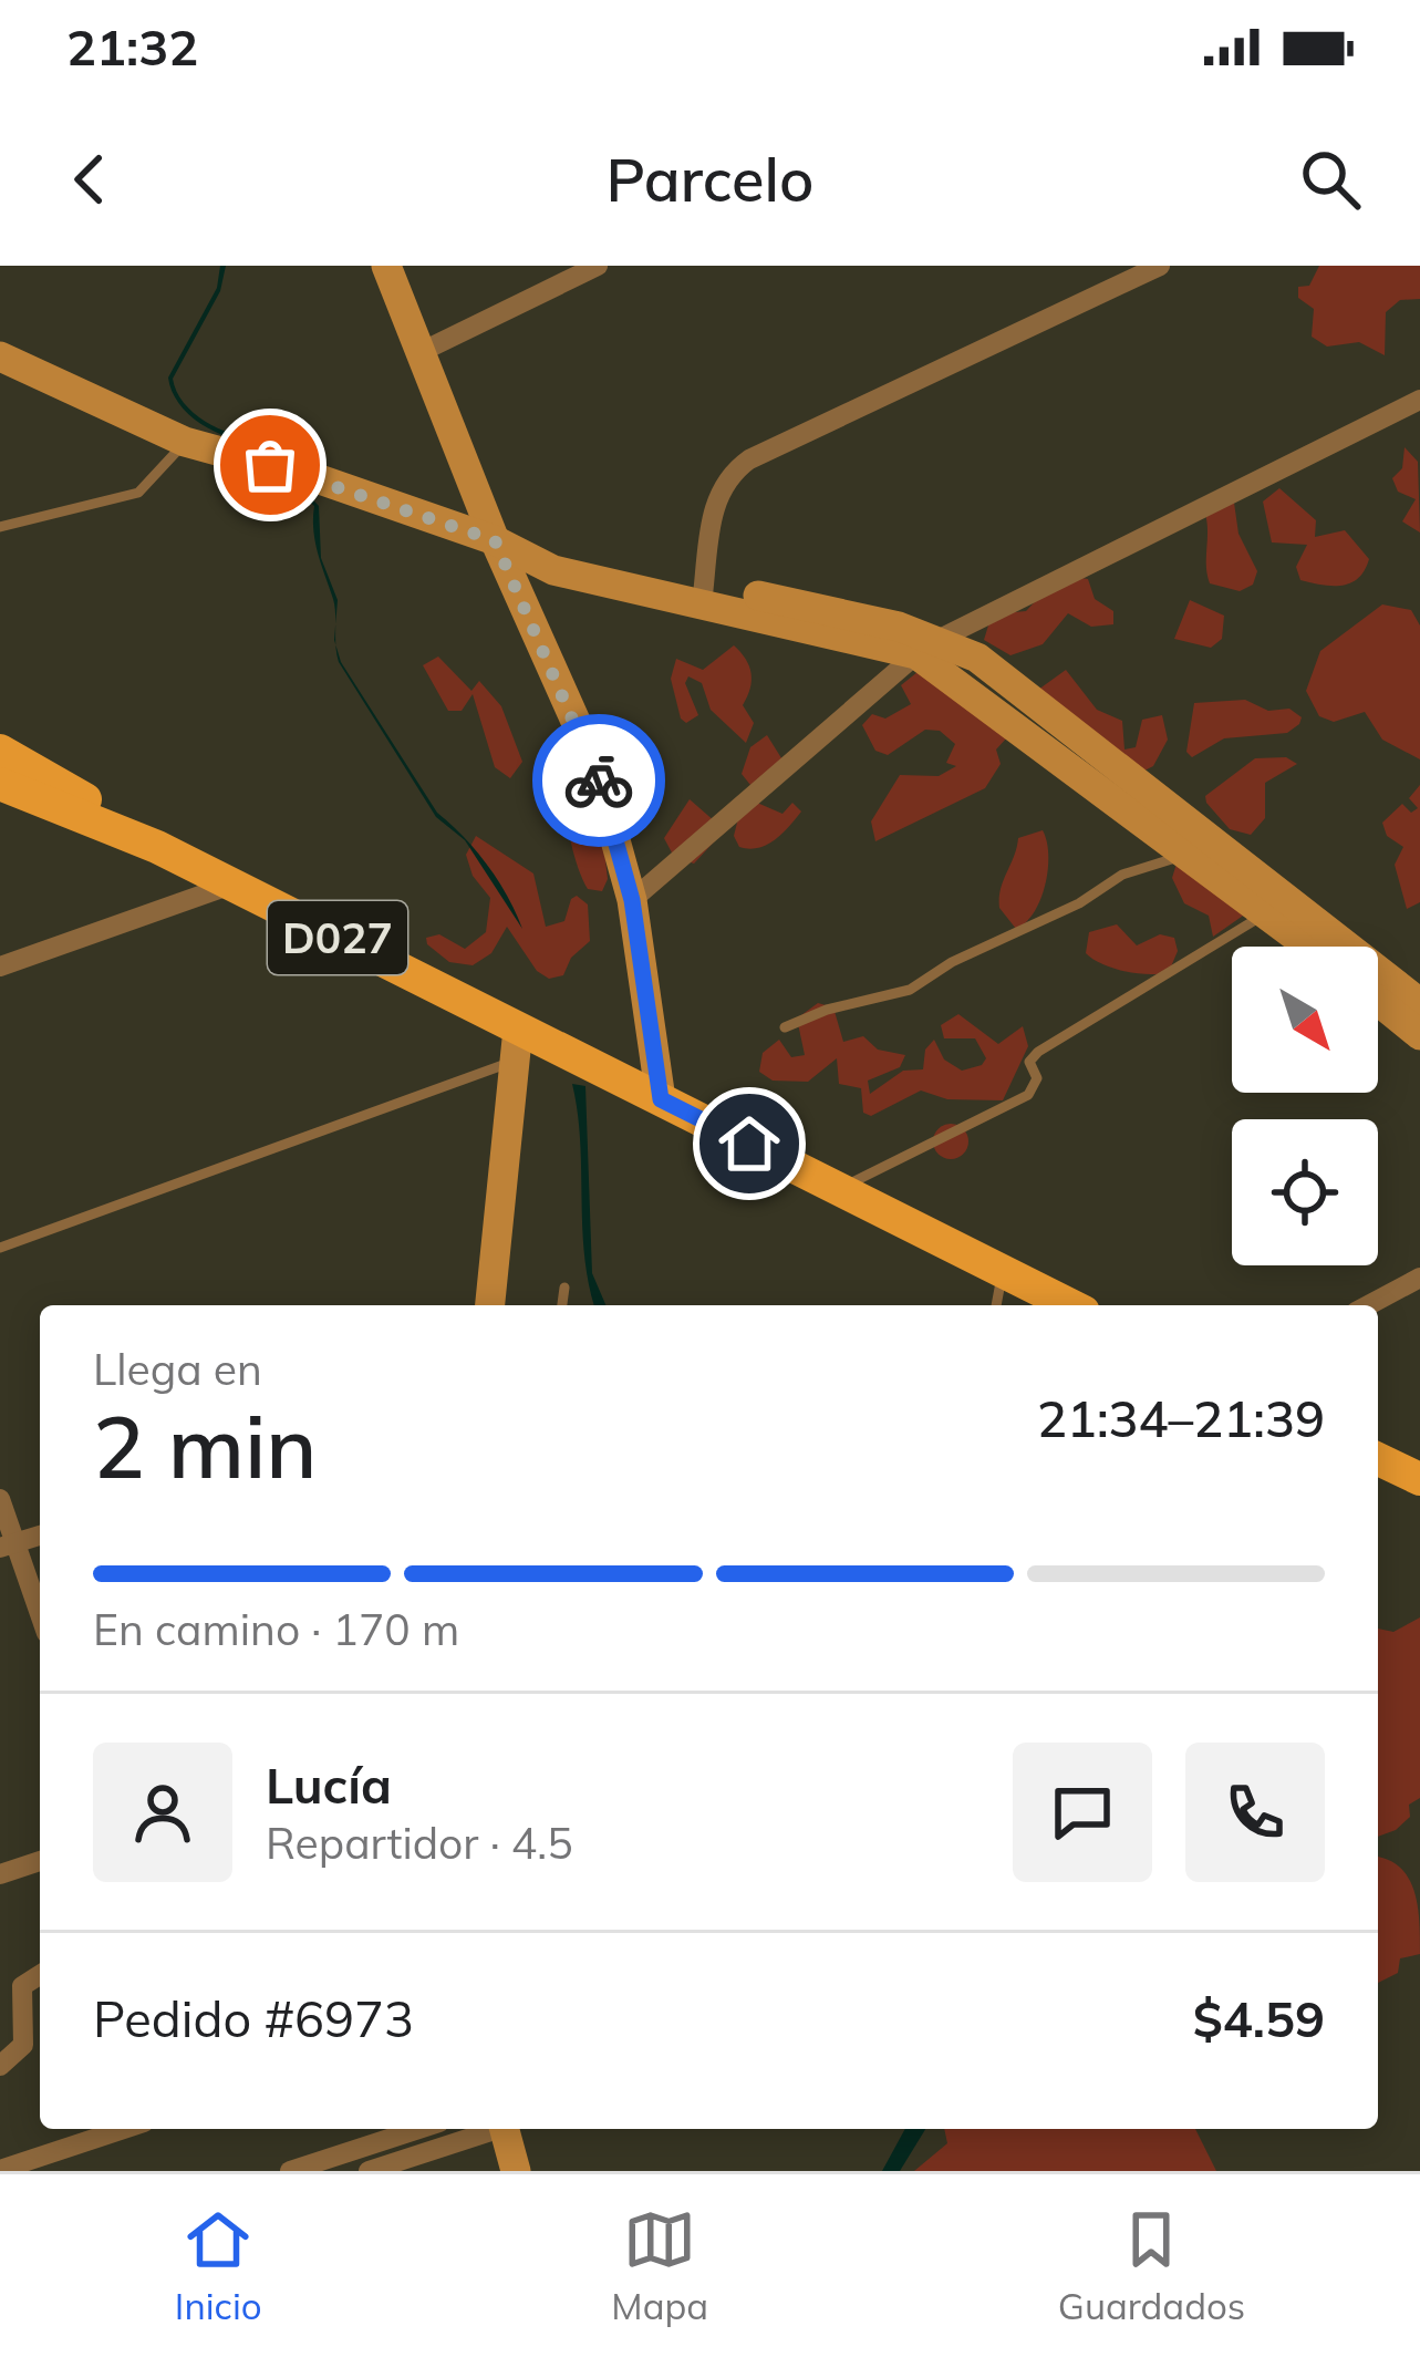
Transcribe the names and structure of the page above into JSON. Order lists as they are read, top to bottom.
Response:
{
  "streets": {
    "main road": ["D027"]
  },
  "north": "bottom right",
  "page": {
    "status": "21:32",
    "header": "Parcelo",
    "heading": ["2 min", "Llega en", "21:34–21:39"],
    "panel": [
      "Lucía",
      "Repartidor · 4.5",
      "Pedido #6973",
      "$4.59"
    ],
    "bar": "En camino · 170 m",
    "tabs": ["Inicio", "Mapa", "Guardados"]
  }
}
